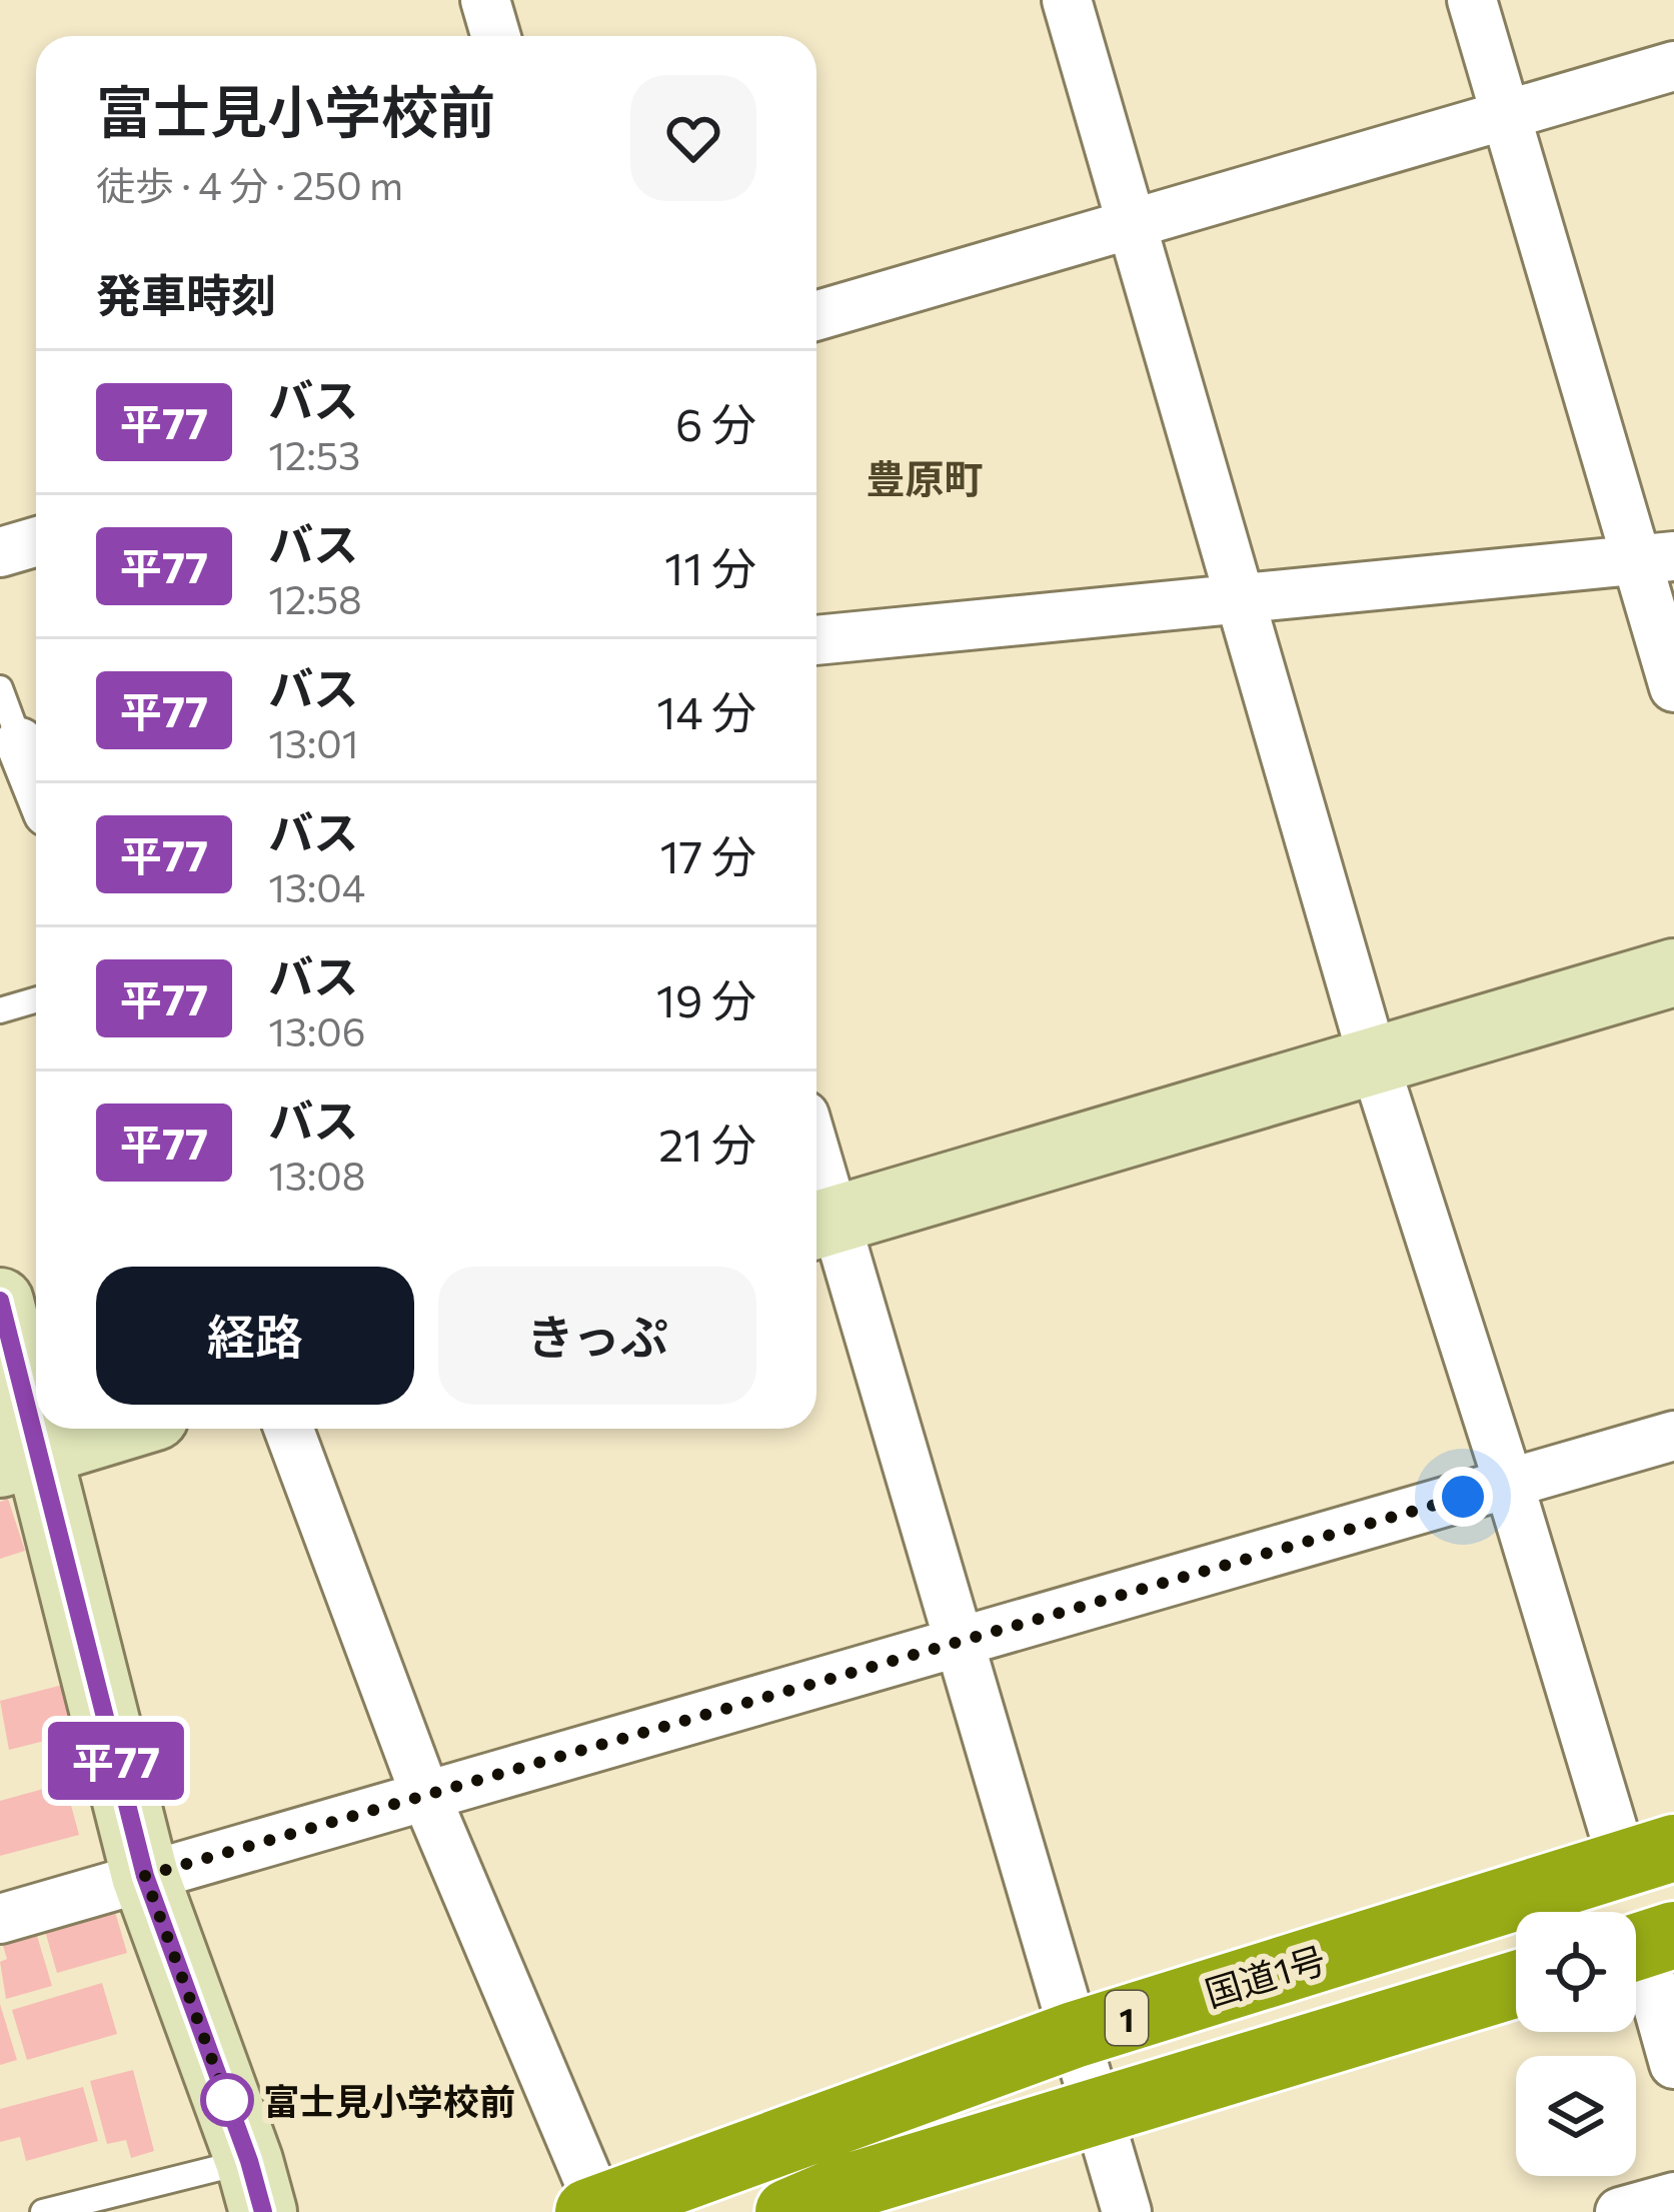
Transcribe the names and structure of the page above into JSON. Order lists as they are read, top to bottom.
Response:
{
  "streets": {
    "highway": ["国道1号", "1"]
  },
  "districts": ["豊原町"],
  "places": ["富士見小学校前"],
  "lines": ["bus line 平77"],
  "page": {
    "on_map": "平77",
    "heading": [
      ["富士見小学校前", "徒歩 · 4 分 · 250 m"],
      "発車時刻"
    ],
    "list": [
      {
        "mark": "平77",
        "name": "バス",
        "note": "12:53",
        "value": "6 分"
      },
      {
        "mark": "平77",
        "name": "バス",
        "note": "12:58",
        "value": "11 分"
      },
      {
        "mark": "平77",
        "name": "バス",
        "note": "13:01",
        "value": "14 分"
      },
      {
        "mark": "平77",
        "name": "バス",
        "note": "13:04",
        "value": "17 分"
      },
      {
        "mark": "平77",
        "name": "バス",
        "note": "13:06",
        "value": "19 分"
      },
      {
        "mark": "平77",
        "name": "バス",
        "note": "13:08",
        "value": "21 分"
      }
    ],
    "buttons": ["経路", "きっぷ"]
  }
}
